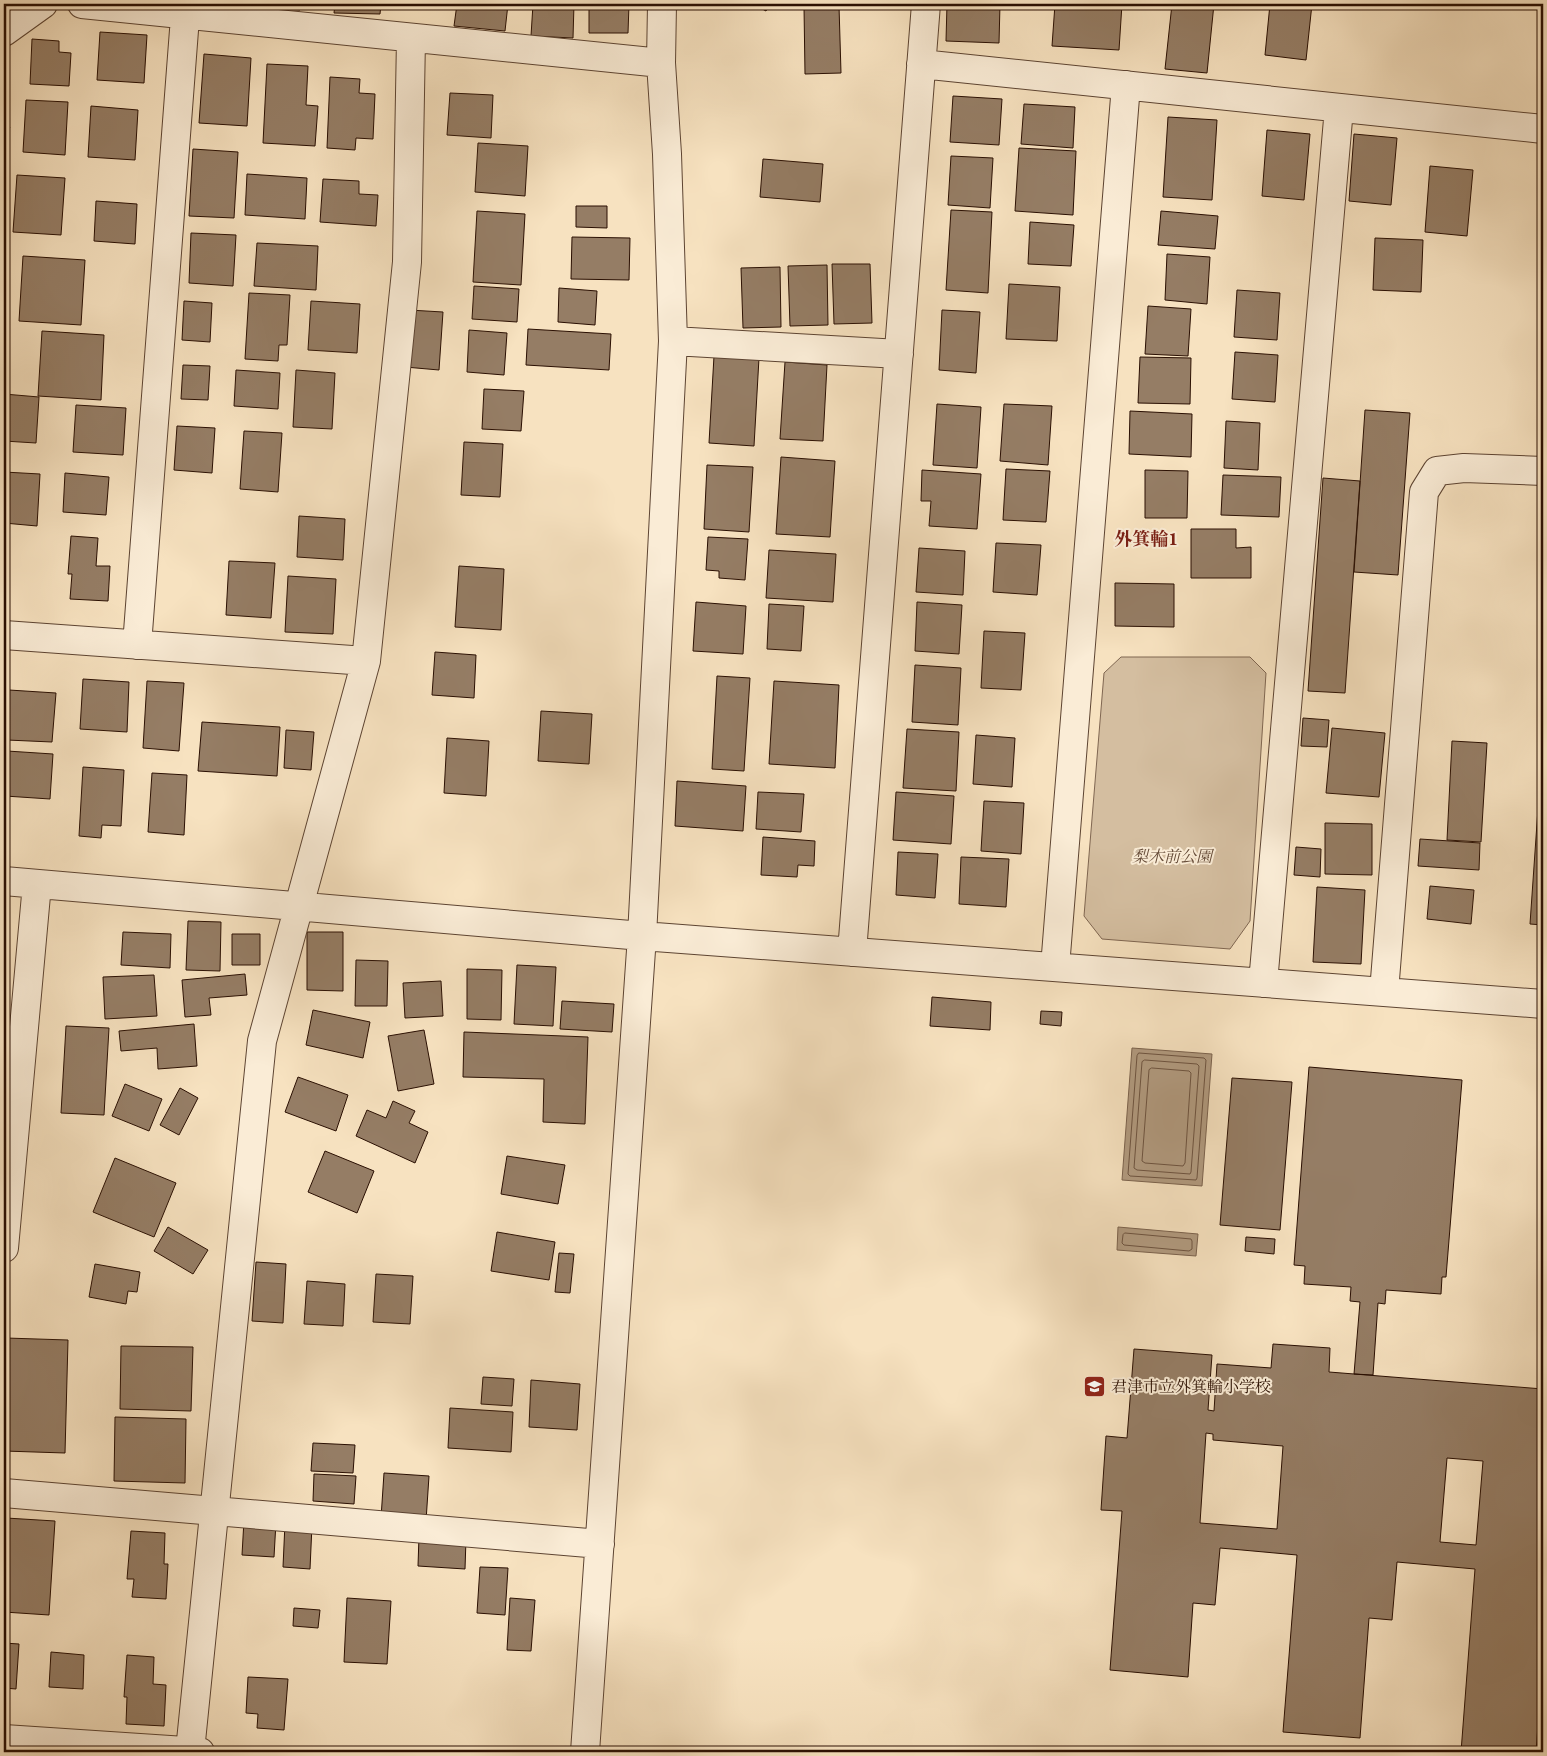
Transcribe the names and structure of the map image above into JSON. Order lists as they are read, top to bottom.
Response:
{
  "districts": ["外箕輪1"],
  "parks": ["梨木前公園"],
  "places": {
    "school or university": ["君津市立外箕輪小学校"]
  }
}
